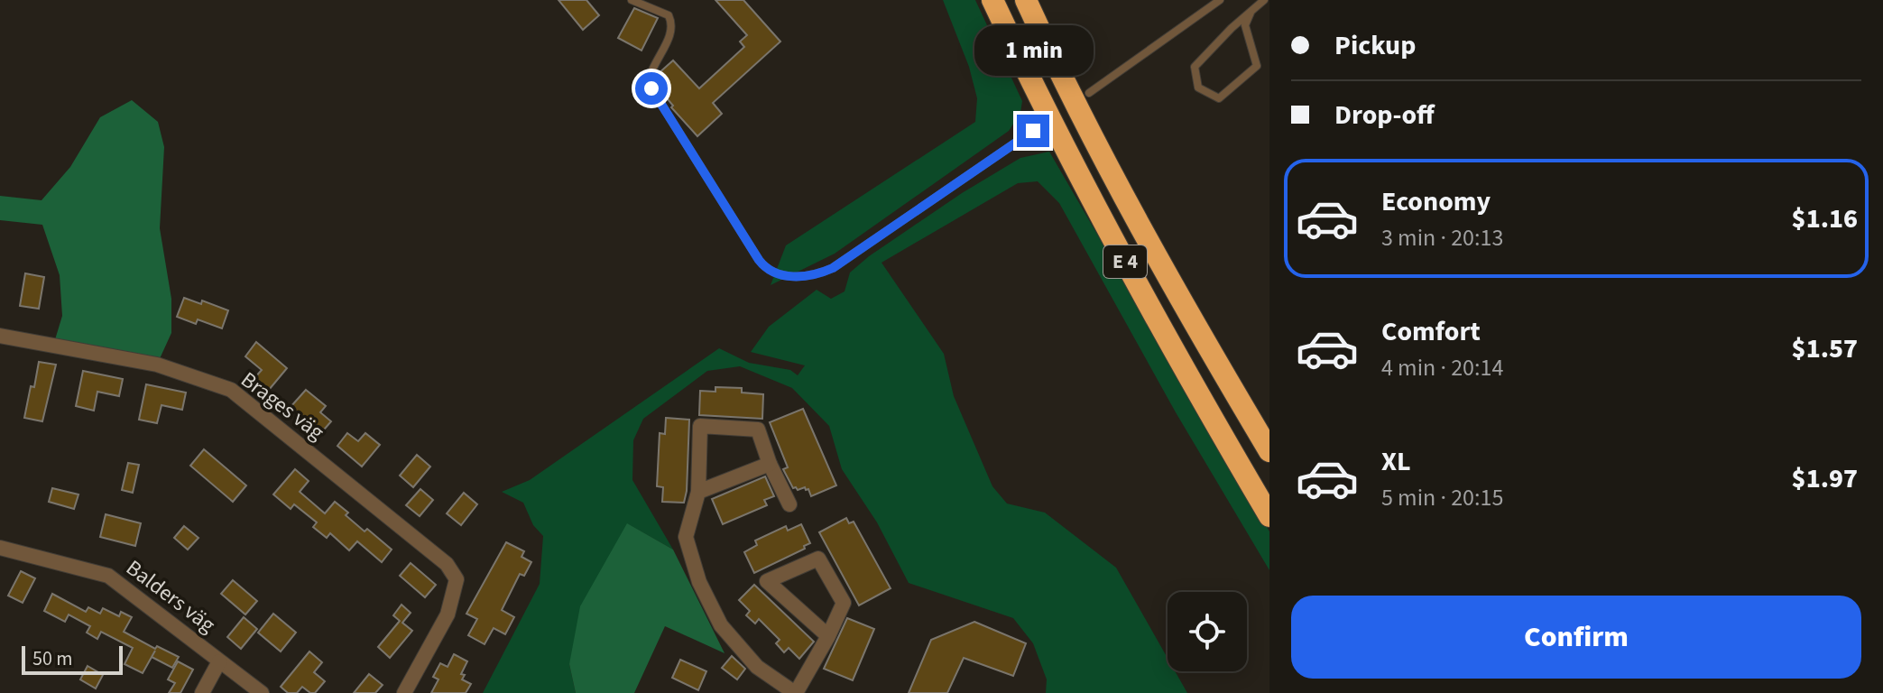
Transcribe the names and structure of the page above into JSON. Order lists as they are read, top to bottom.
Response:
{
  "streets": {
    "highway": ["E 4"],
    "street": ["Brages väg", "Balders väg"]
  },
  "scale_bar": "50 m",
  "page": {
    "banner": ["Pickup", "Drop-off"],
    "bubble": "1 min",
    "list": [
      {
        "name": "Economy",
        "note": "3 min · 20:13",
        "value": "$1.16"
      },
      {
        "name": "Comfort",
        "note": "4 min · 20:14",
        "value": "$1.57"
      },
      {
        "name": "XL",
        "note": "5 min · 20:15",
        "value": "$1.97"
      }
    ],
    "buttons": "Confirm",
    "scale": "50 m"
  }
}
